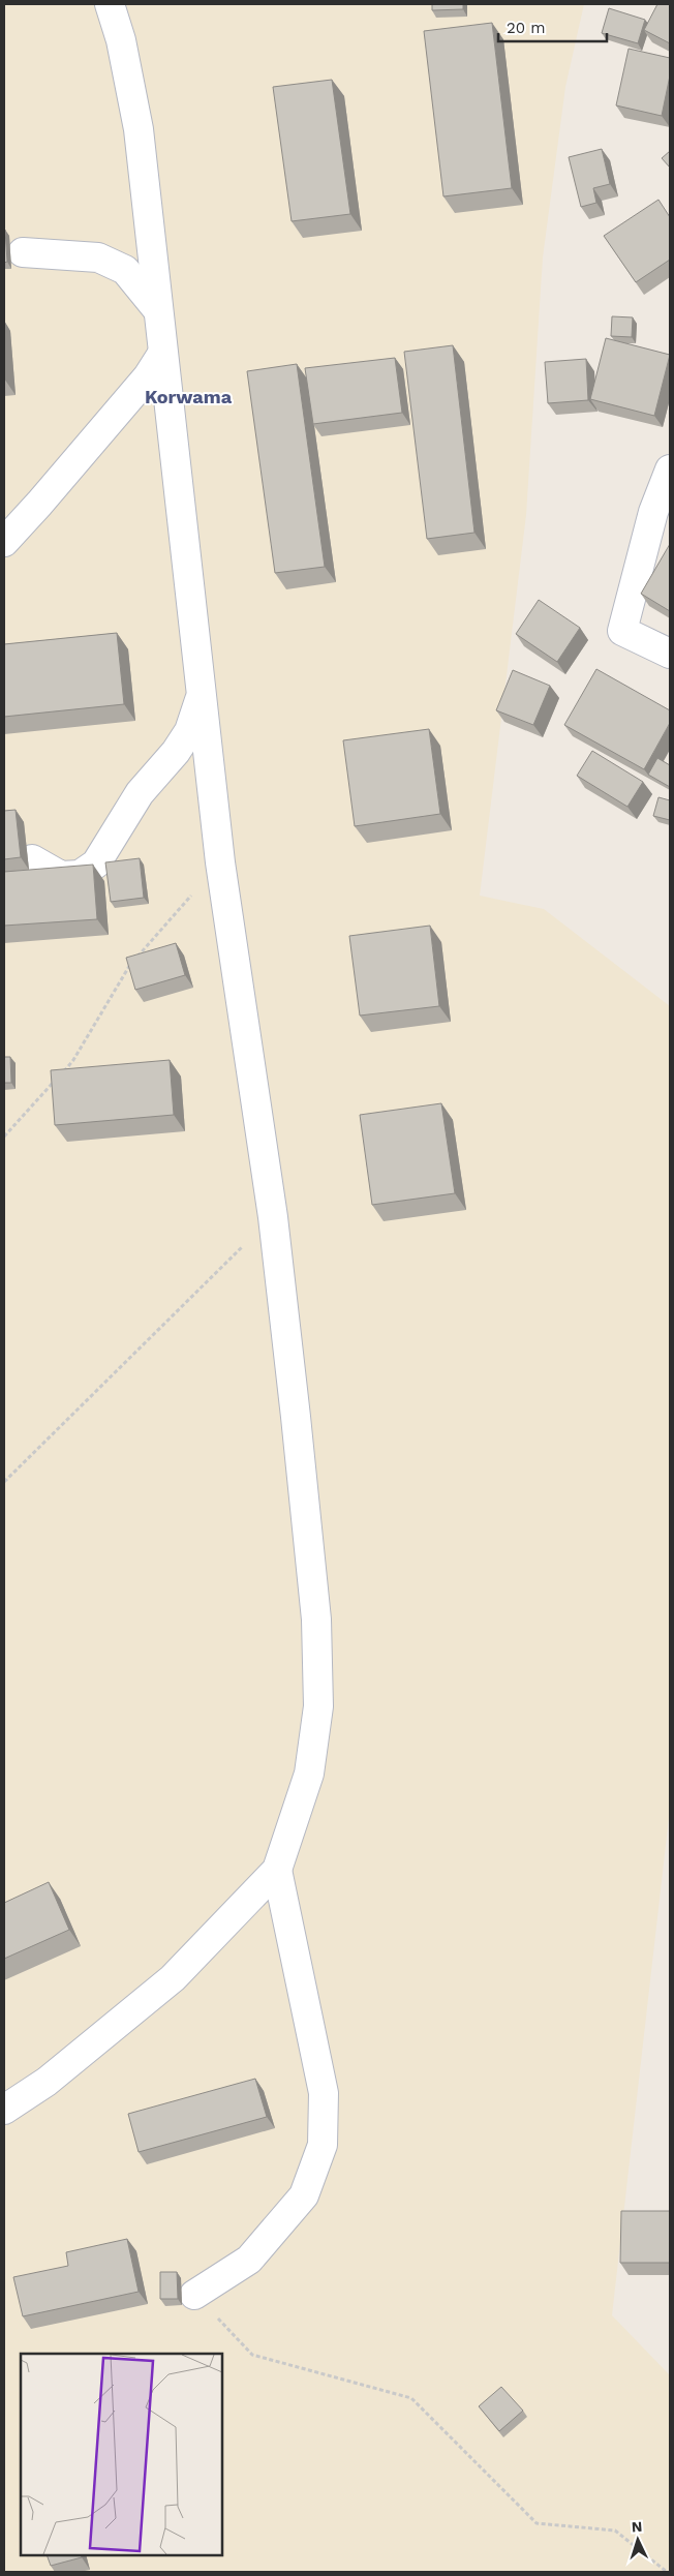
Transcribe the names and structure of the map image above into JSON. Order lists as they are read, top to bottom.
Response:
{
  "districts": ["Korwama"],
  "scale_bar": "20 m",
  "north": "top"
}
